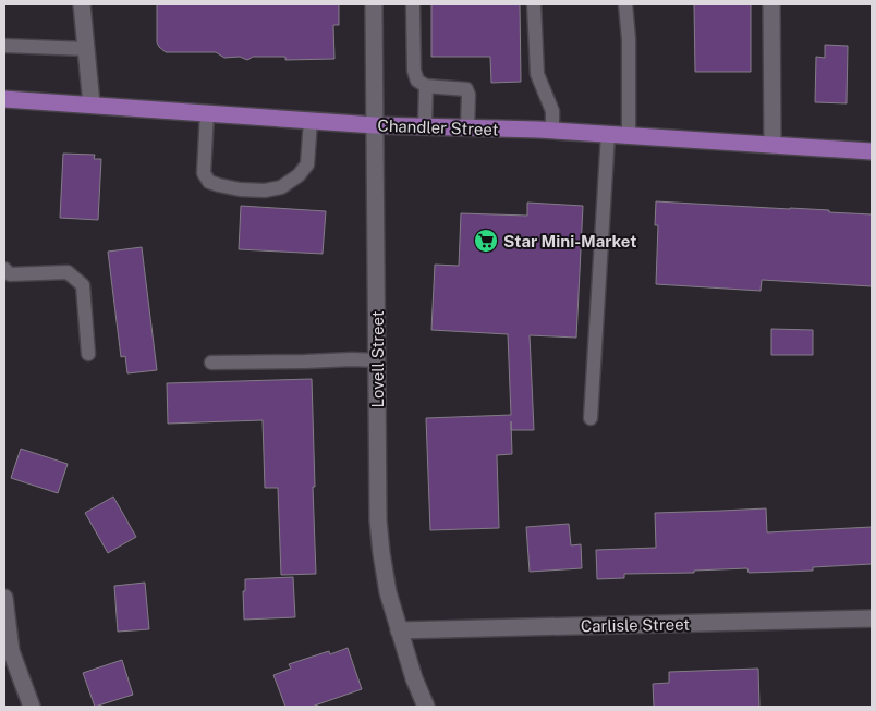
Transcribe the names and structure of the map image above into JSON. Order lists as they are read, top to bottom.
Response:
{
  "streets": {
    "main road": ["Chandler Street"],
    "street": ["Lovell Street", "Carlisle Street"]
  },
  "crossings": [
    ["Chandler Street", "Lovell Street"],
    ["Lovell Street", "Carlisle Street"]
  ],
  "places": {
    "supermarket": ["Star Mini-Market"]
  }
}
